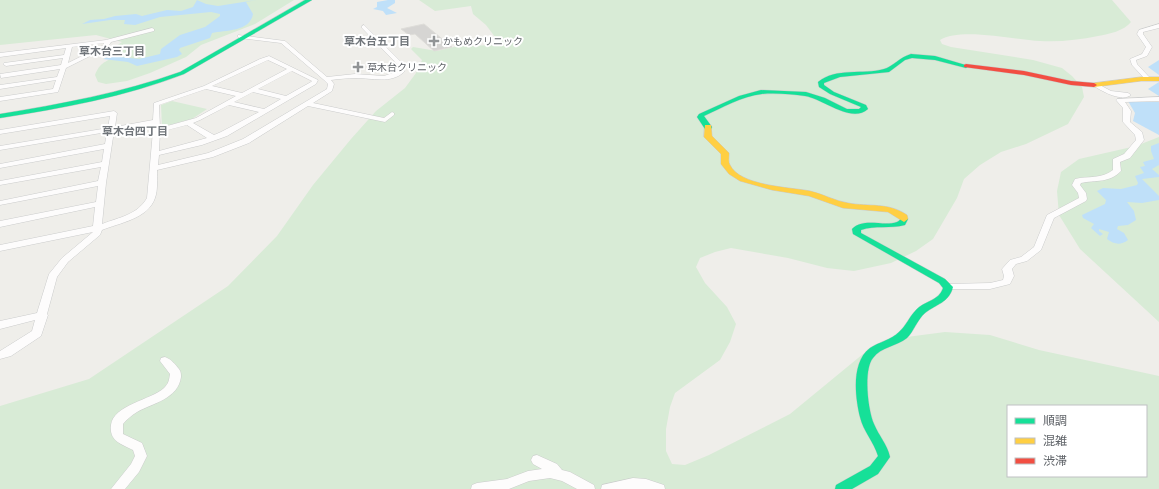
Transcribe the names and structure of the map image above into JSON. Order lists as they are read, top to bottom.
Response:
{
  "districts": ["草木台五丁目", "草木台三丁目", "草木台四丁目"],
  "places": {
    "health": ["かもめクリニック", "草木台クリニック"]
  },
  "legend": ["順調", "混雑", "渋滞"]
}
